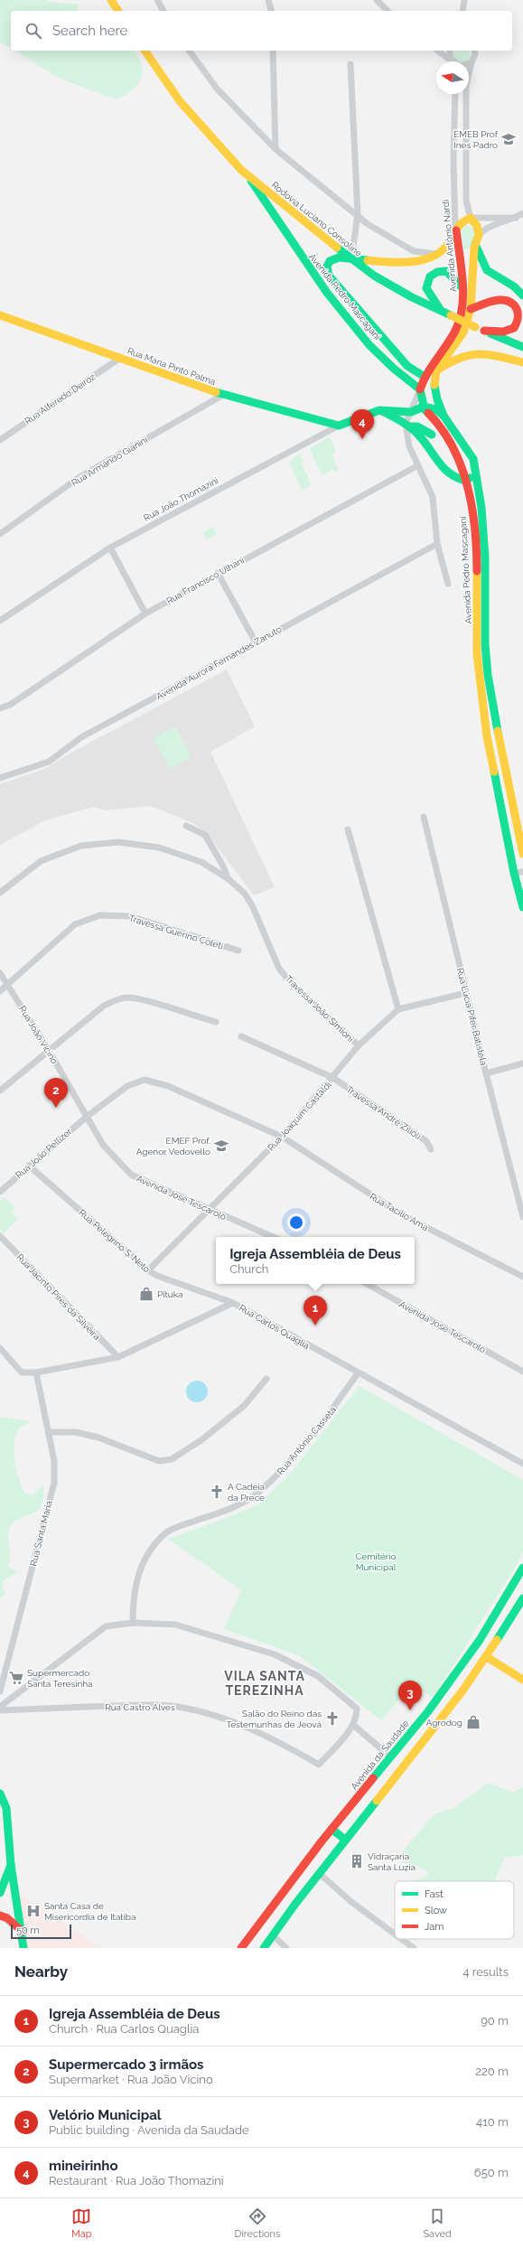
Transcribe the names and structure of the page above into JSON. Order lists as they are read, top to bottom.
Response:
{
  "streets": {
    "main road": [
      "Rodovia Luciano Consoline",
      "Avenida Antônio Nardi",
      "Avenida Pedro Mascagani",
      "Rua Maria Pinto Palma",
      "Rua João Thomazini",
      "Avenida da Saudade"
    ],
    "street": [
      "Rua Alferedo Deiroz",
      "Rua Armando Gianini",
      "Rua Francisco Ulhani",
      "Avenida Aurora Fernandes Zanuto",
      "Travessa Guerino Coleti",
      "Travessa João SImioni",
      "Rua Lúcia Pifer Batistela",
      "Rua João Vicino",
      "Travessa André Zilioli",
      "Rua Joaquim Castaldi",
      "Rua João Pellizer",
      "Avenida José Tescarolo",
      "Rua Tacilio Ama",
      "Rua Pelegrino S. Neto",
      "Rua Jacinto Pires da Silveira",
      "Rua Carlos Quaglia",
      "Rua Antônio Casseta",
      "Rua Santa Maria",
      "Rua Castro Alves"
    ]
  },
  "crossings": [
    ["Rodovia Luciano Consoline", "Avenida Pedro Mascagani"],
    ["Avenida Antônio Nardi", "Avenida Pedro Mascagani"],
    ["Rua Maria Pinto Palma", "Rua Alferedo Deiroz"],
    ["Rua Maria Pinto Palma", "Rua Armando Gianini"],
    ["Rua Maria Pinto Palma", "Rua João Thomazini"],
    ["Travessa Guerino Coleti", "Rua João Vicino"],
    ["Travessa João SImioni", "Rua Joaquim Castaldi"],
    ["Rua Lúcia Pifer Batistela", "Rua Joaquim Castaldi"],
    ["Rua João Vicino", "Rua João Pellizer"],
    ["Rua João Vicino", "Avenida José Tescarolo"],
    ["Travessa André Zilioli", "Rua Joaquim Castaldi"],
    ["Rua Joaquim Castaldi", "Rua João Pellizer"],
    ["Rua Joaquim Castaldi", "Avenida José Tescarolo"],
    ["Rua Joaquim Castaldi", "Rua Tacilio Ama"],
    ["Rua Joaquim Castaldi", "Rua Pelegrino S. Neto"],
    ["Rua João Pellizer", "Avenida José Tescarolo"],
    ["Rua João Pellizer", "Rua Tacilio Ama"],
    ["Rua João Pellizer", "Rua Pelegrino S. Neto"],
    ["Rua Pelegrino S. Neto", "Rua Carlos Quaglia"],
    ["Rua Jacinto Pires da Silveira", "Rua Carlos Quaglia"],
    ["Rua Carlos Quaglia", "Rua Antônio Casseta"],
    ["Rua Carlos Quaglia", "Rua Santa Maria"]
  ],
  "districts": ["VILA SANTA TEREZINHA"],
  "parks": ["Cemitério Municipal"],
  "places": {
    "school or university": ["EMEB Prof Ines Padro", "EMEF Prof. Agenor Vedovello"],
    "shop": ["Pituka", "Agrodog"],
    "church": ["A Cadeia da Prece", "Salão do Reino das Testemunhas de Jeová"],
    "supermarket": ["Supermercado Santa Teresinha"],
    "building": ["Vidraçaria Santa Luzia"],
    "hospital": ["Santa Casa de Misericórdia de Itatiba"]
  },
  "legend": ["Fast", "Slow", "Jam"],
  "scale_bar": "50 m",
  "north": "left",
  "page": {
    "search": "Search here",
    "pins": [
      "4",
      "2",
      "1",
      "3"
    ],
    "popup": ["Igreja Assembléia de Deus", "Church"],
    "scale": "50 m",
    "heading": ["Nearby", "4 results"],
    "list": [
      {
        "mark": "1",
        "name": "Igreja Assembléia de Deus",
        "note": "Church · Rua Carlos Quaglia",
        "value": "90 m"
      },
      {
        "mark": "2",
        "name": "Supermercado 3 irmãos",
        "note": "Supermarket · Rua João Vicino",
        "value": "220 m"
      },
      {
        "mark": "3",
        "name": "Velório Municipal",
        "note": "Public building · Avenida da Saudade",
        "value": "410 m"
      },
      {
        "mark": "4",
        "name": "mineirinho",
        "note": "Restaurant · Rua João Thomazini",
        "value": "650 m"
      }
    ],
    "nav": ["Map", "Directions", "Saved"]
  }
}
